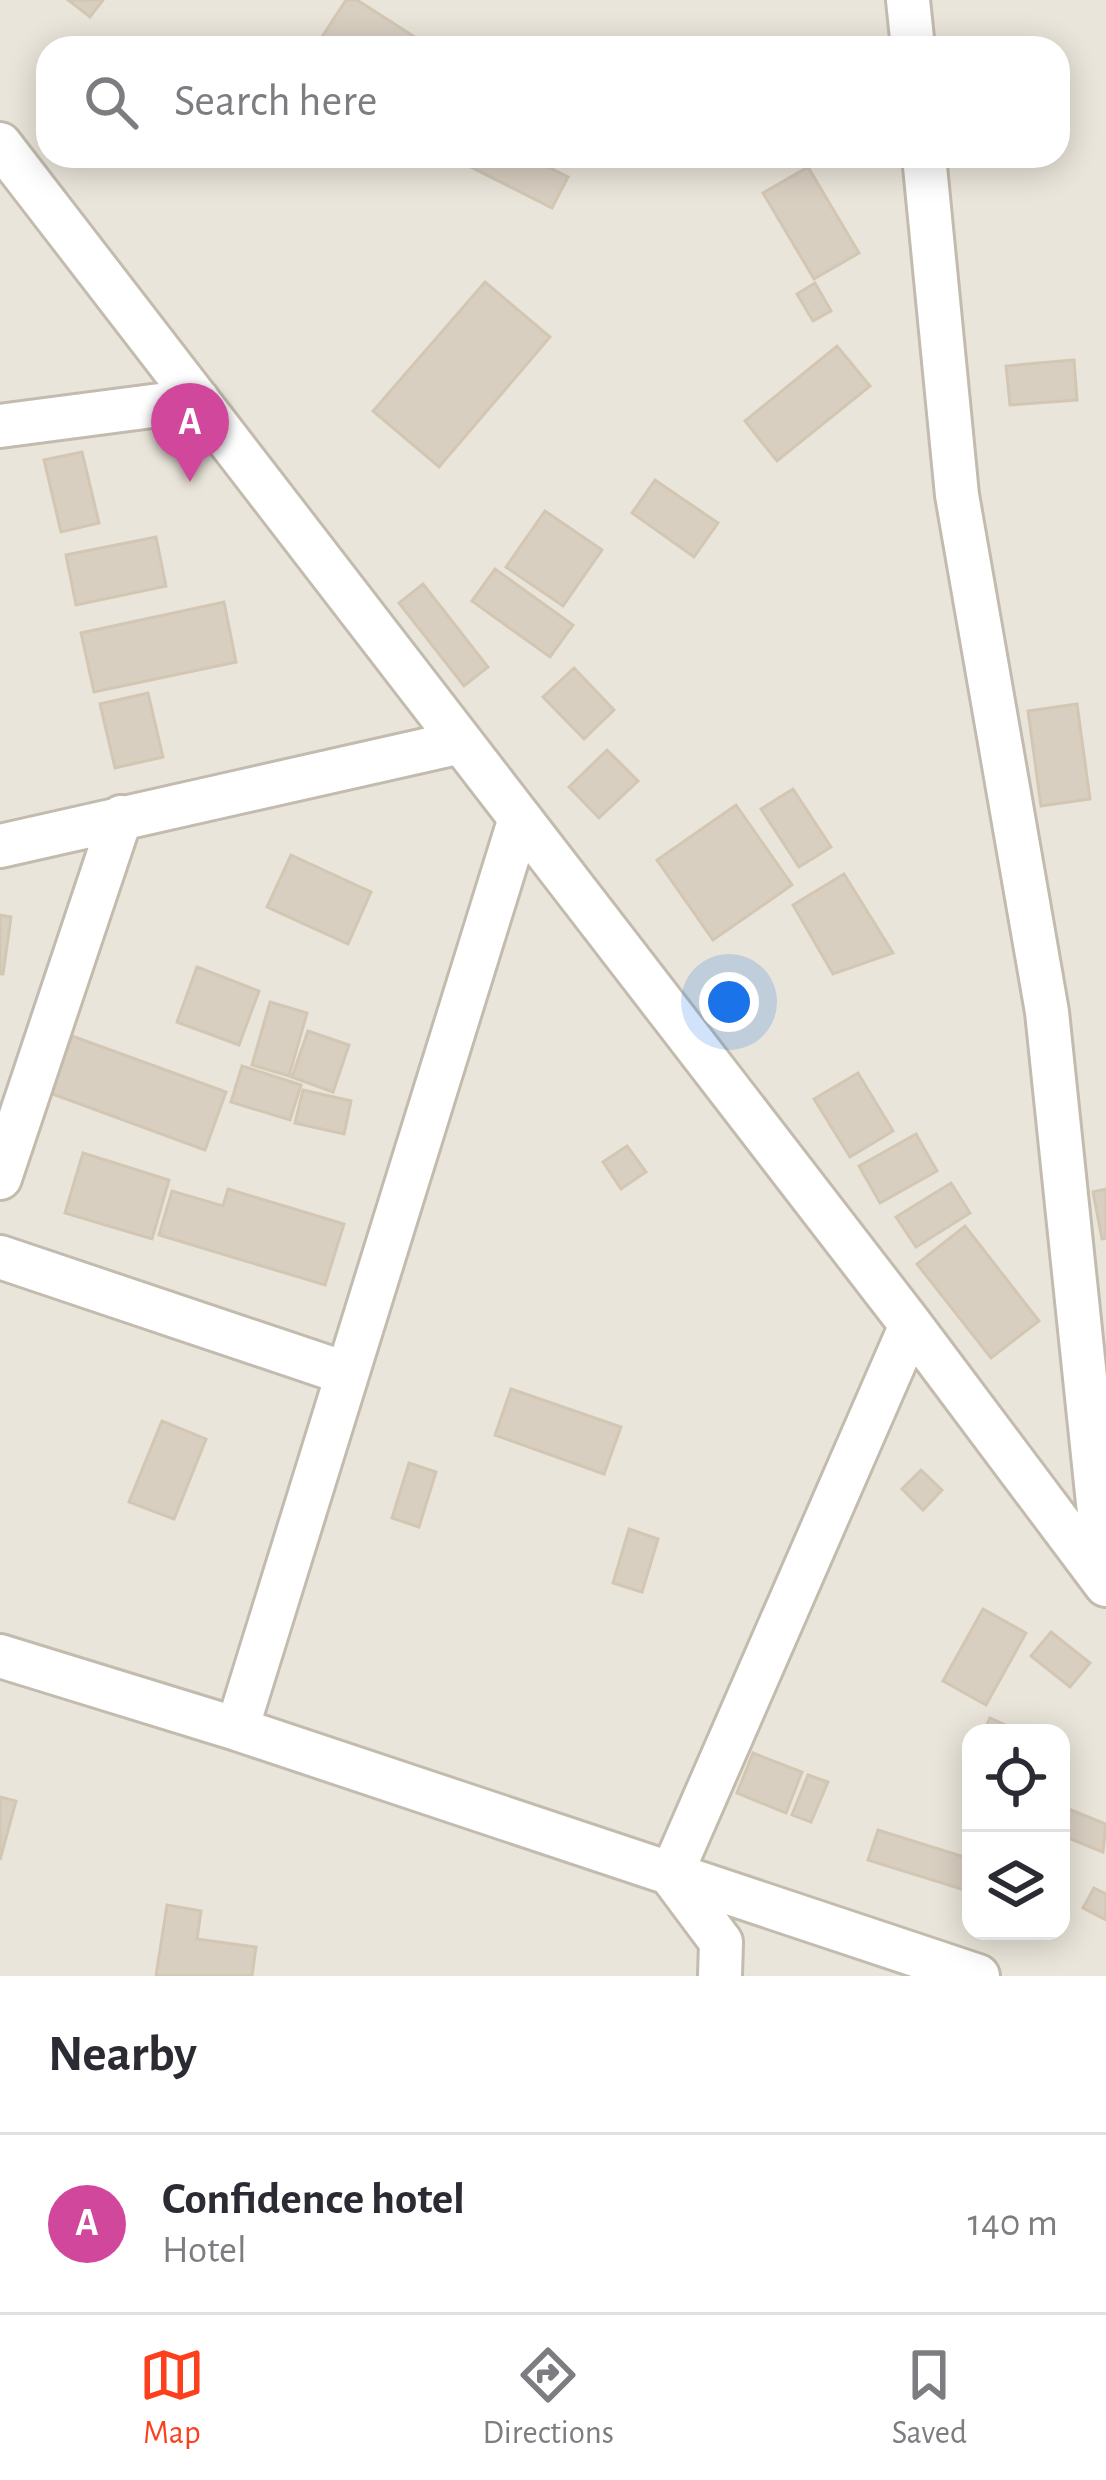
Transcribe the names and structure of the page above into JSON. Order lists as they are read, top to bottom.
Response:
{
  "page": {
    "search": "Search here",
    "pins": "A",
    "heading": "Nearby",
    "list": [
      {
        "mark": "A",
        "name": "Confidence hotel",
        "note": "Hotel",
        "value": "140 m"
      }
    ],
    "nav": ["Map", "Directions", "Saved"]
  }
}
